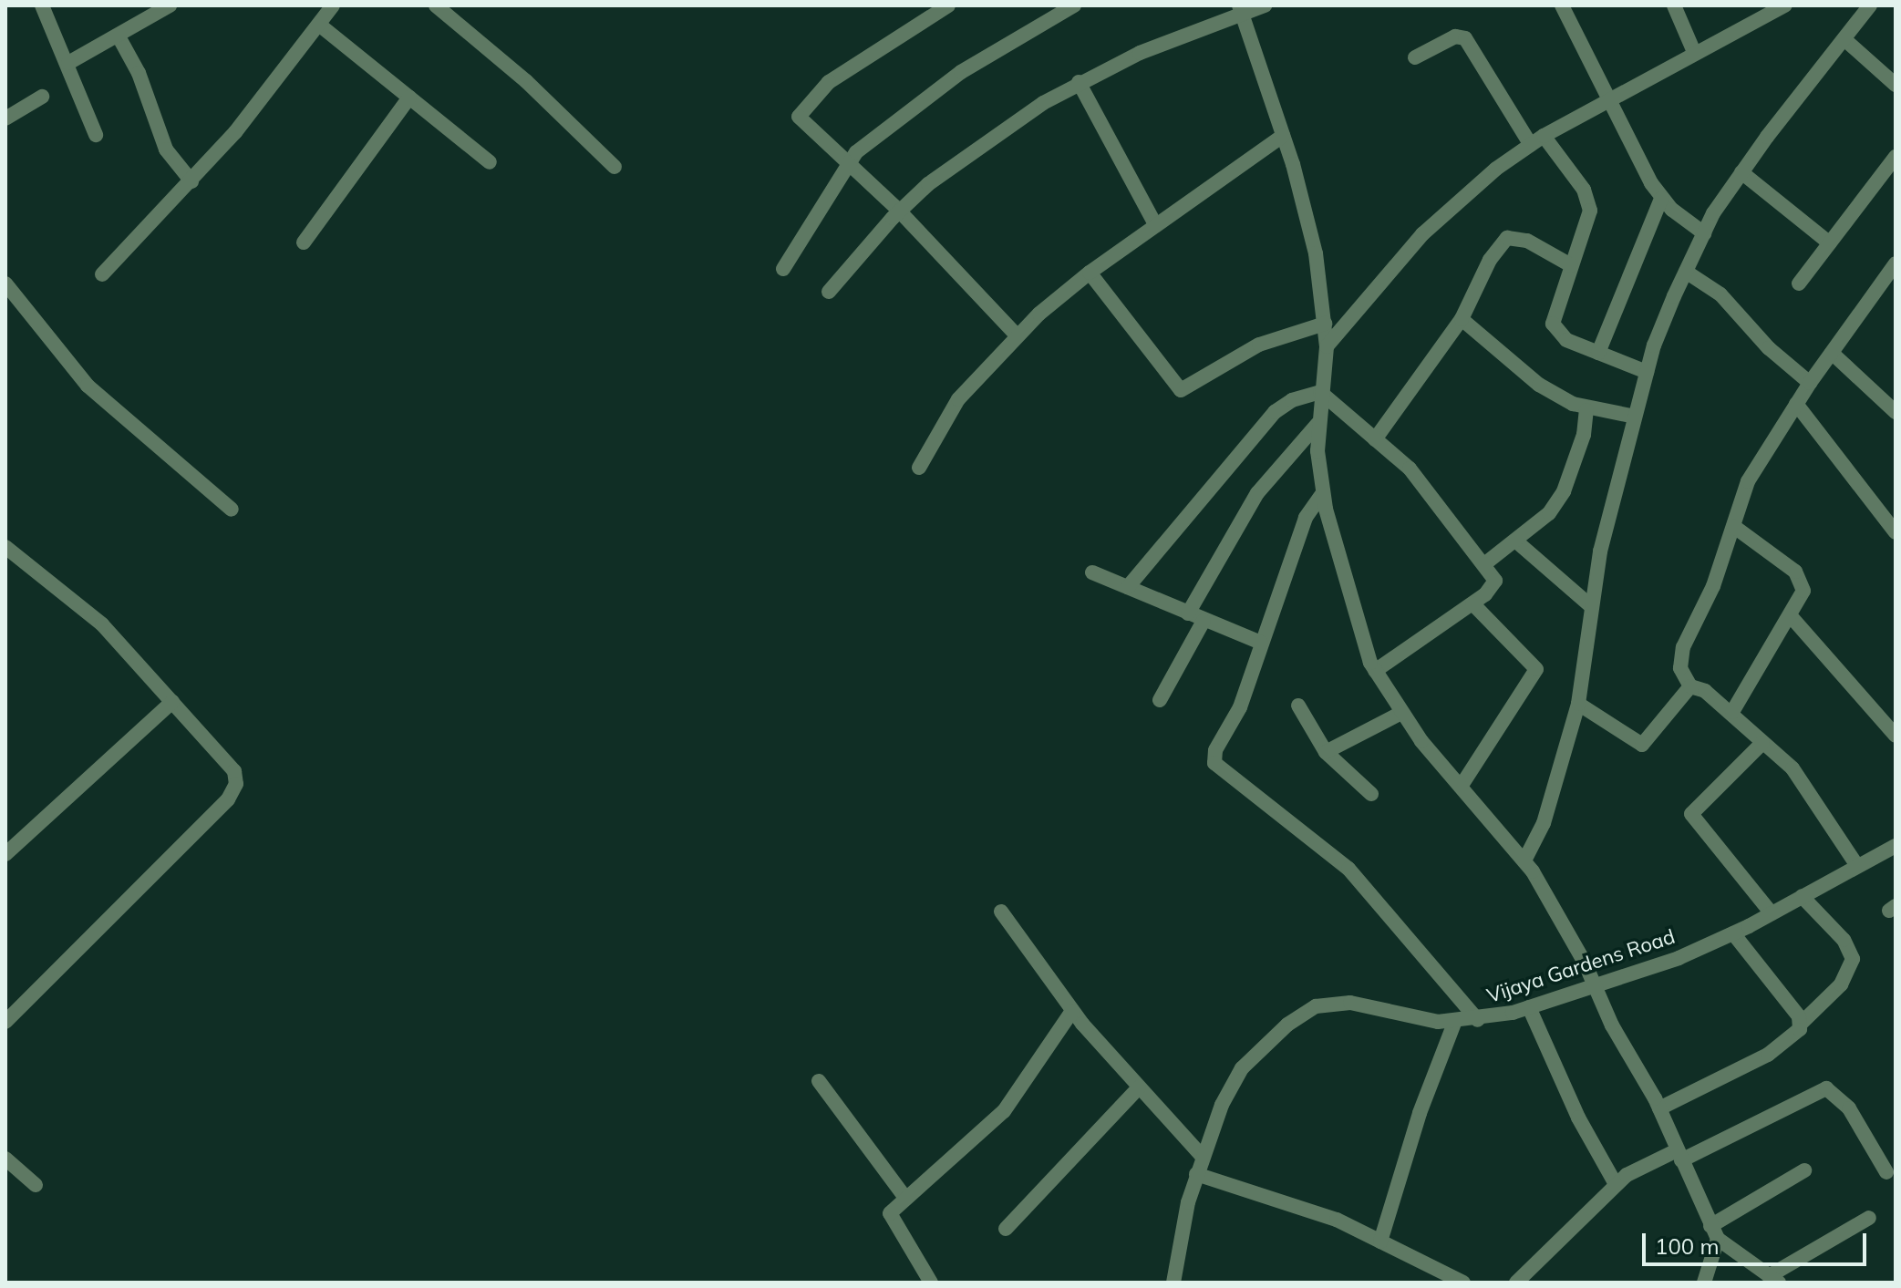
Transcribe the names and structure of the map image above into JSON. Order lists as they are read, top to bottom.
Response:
{
  "streets": {
    "street": ["Vijaya Gardens Road"]
  },
  "scale_bar": "100 m"
}
